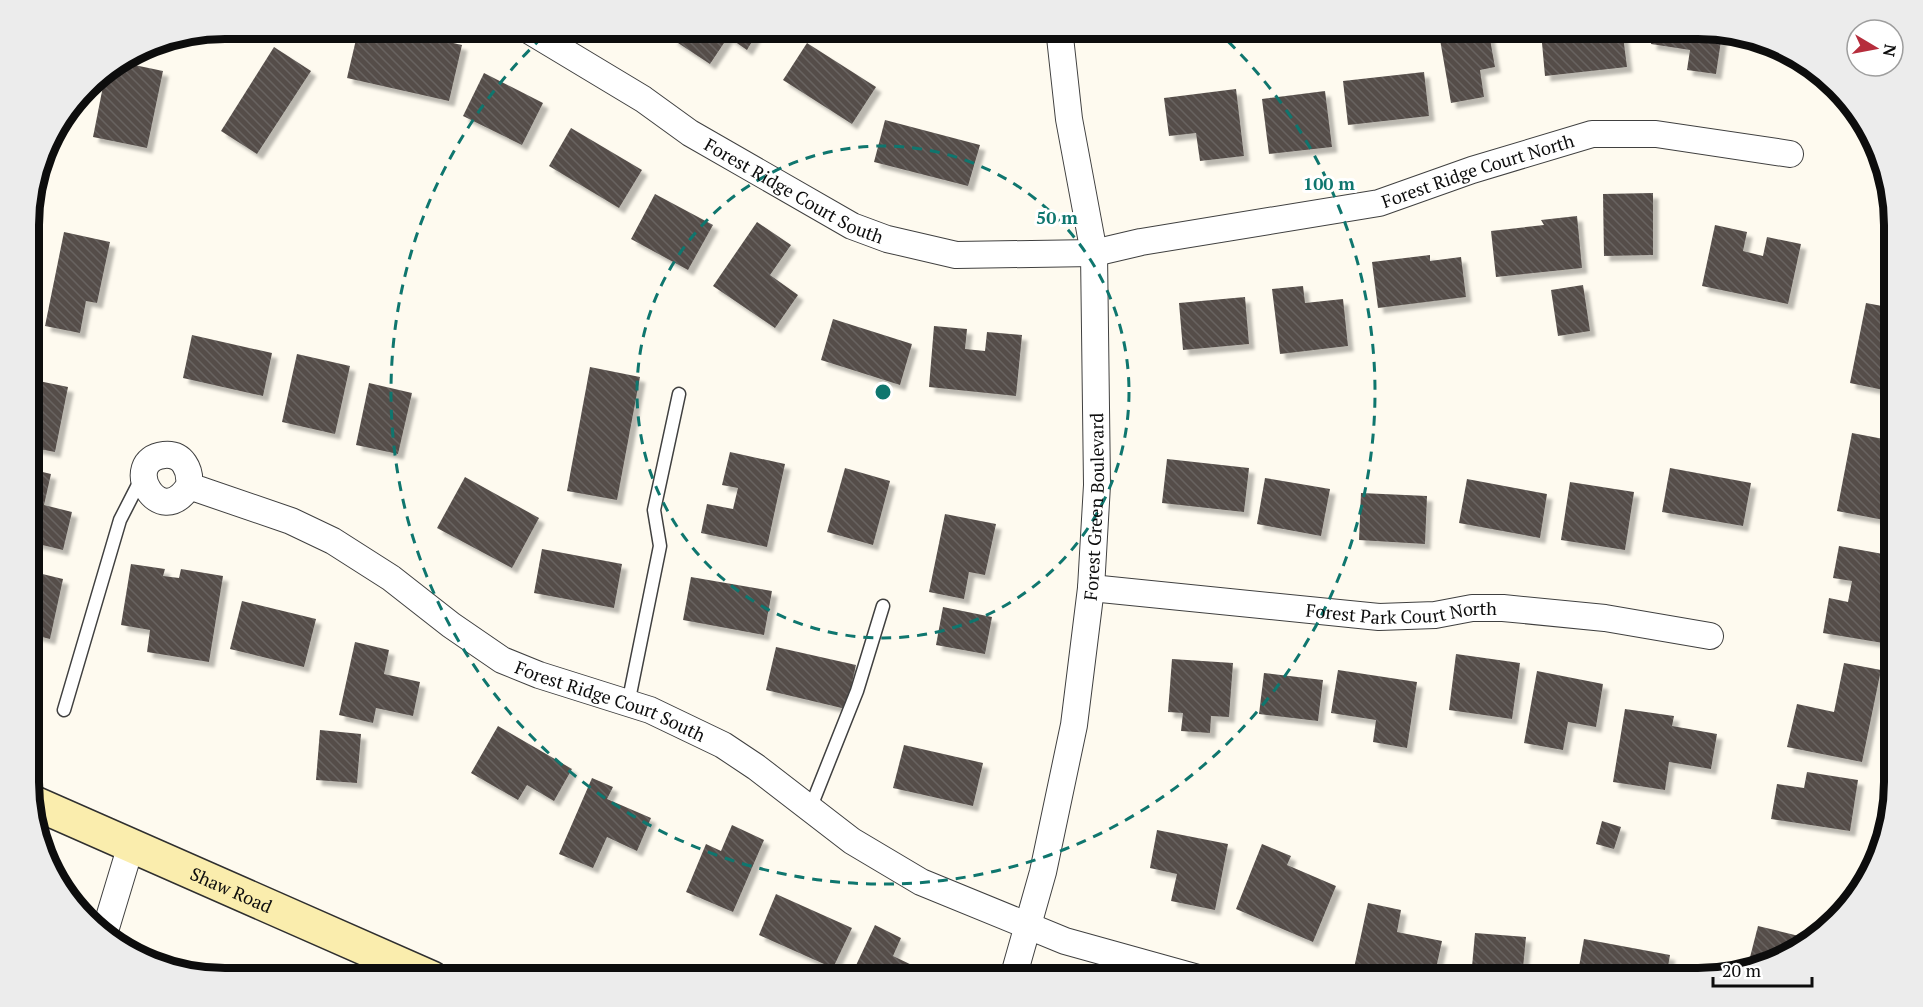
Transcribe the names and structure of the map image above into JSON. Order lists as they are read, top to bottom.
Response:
{
  "streets": {
    "main road": ["Shaw Road"],
    "street": [
      "Forest Ridge Court North",
      "Forest Ridge Court South",
      "Forest Green Boulevard",
      "Forest Park Court North"
    ]
  },
  "crossings": [
    ["Forest Ridge Court North", "Forest Ridge Court South"],
    ["Forest Ridge Court North", "Forest Green Boulevard"],
    ["Forest Ridge Court South", "Forest Green Boulevard"],
    ["Forest Green Boulevard", "Forest Park Court North"]
  ],
  "scale_bar": "20 m",
  "north": "right",
  "rings": ["100 m", "50 m"]
}
